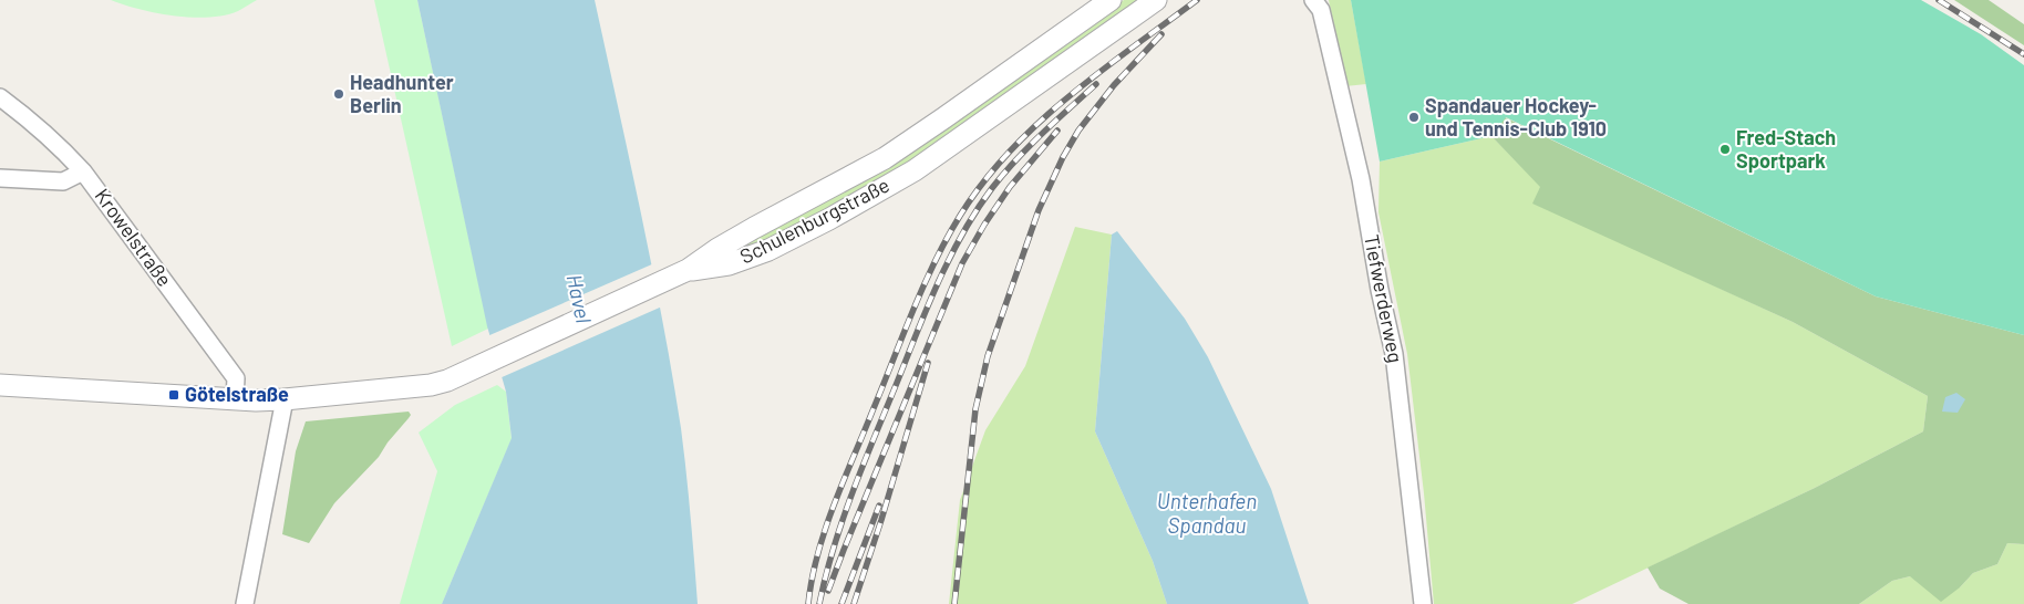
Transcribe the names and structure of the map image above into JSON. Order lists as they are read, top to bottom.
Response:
{
  "streets": {
    "street": ["Schulenburgstraße", "Krowelstraße", "Tiefwerderweg"]
  },
  "water": ["Havel", "Unterhafen Spandau"],
  "places": {
    "other": ["Headhunter Berlin", "Spandauer Hockey- und Tennis-Club 1910", "Fred-Stach Sportpark"],
    "transit": ["Götelstraße"]
  }
}
